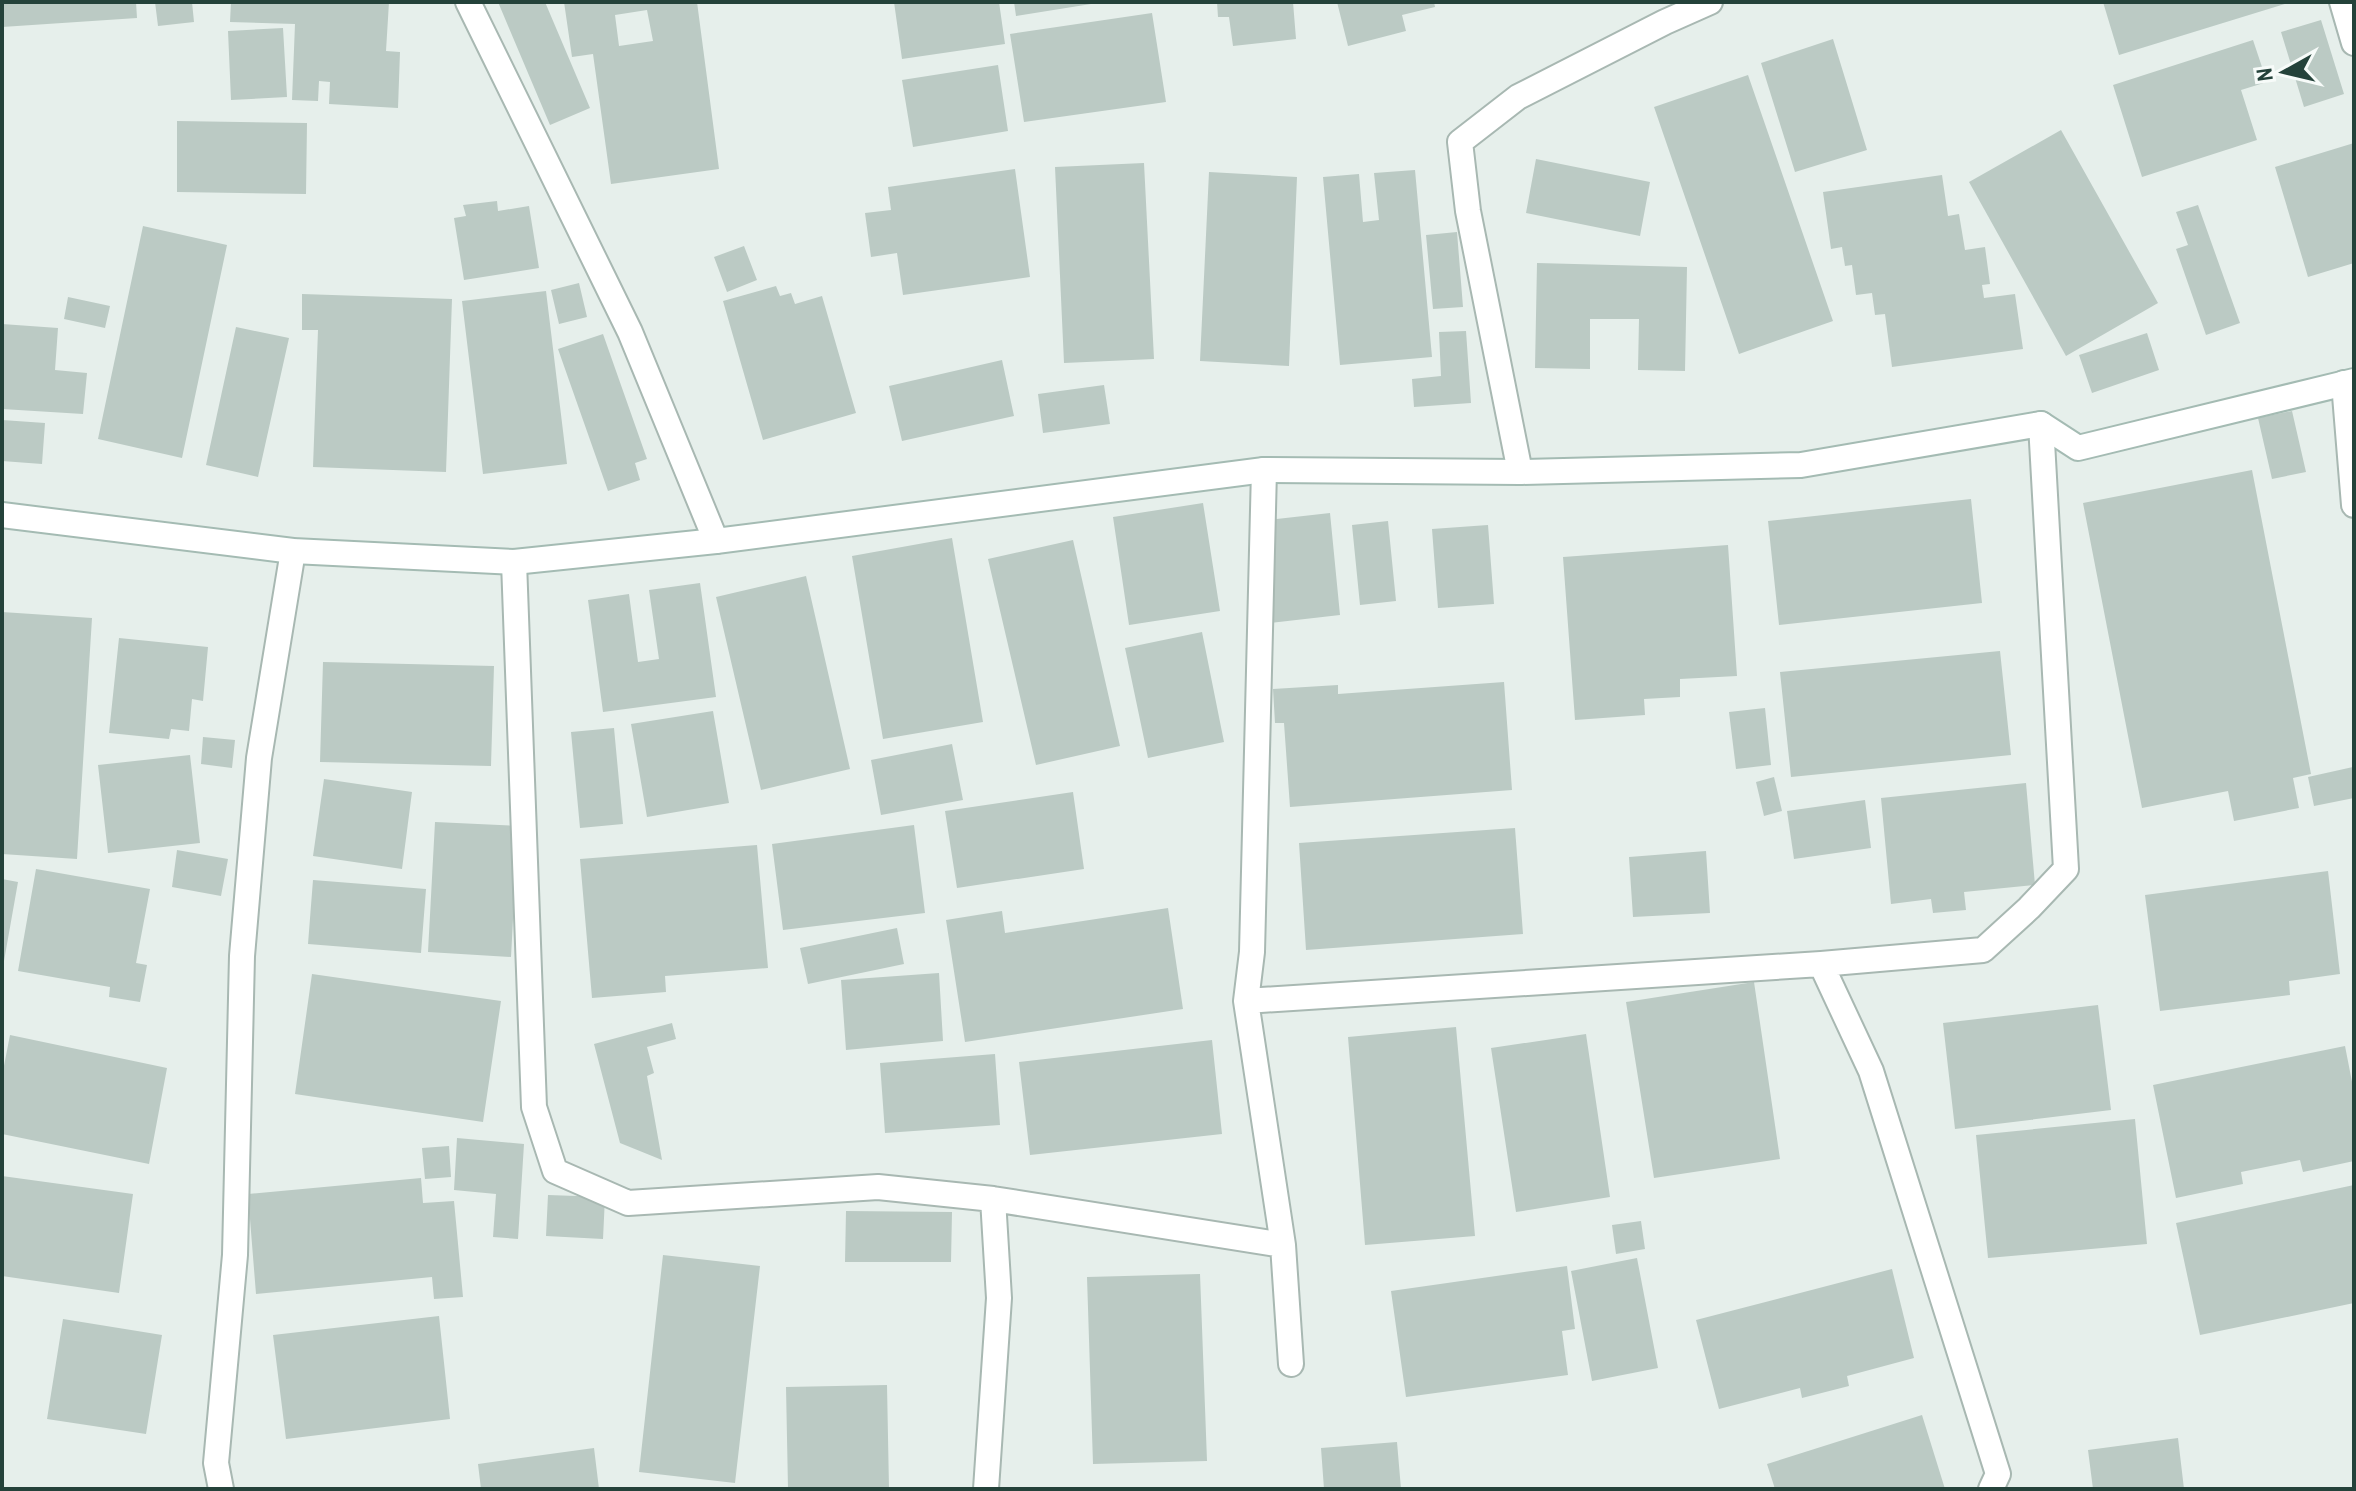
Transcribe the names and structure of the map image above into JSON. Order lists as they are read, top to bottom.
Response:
{
  "north": "left"
}
